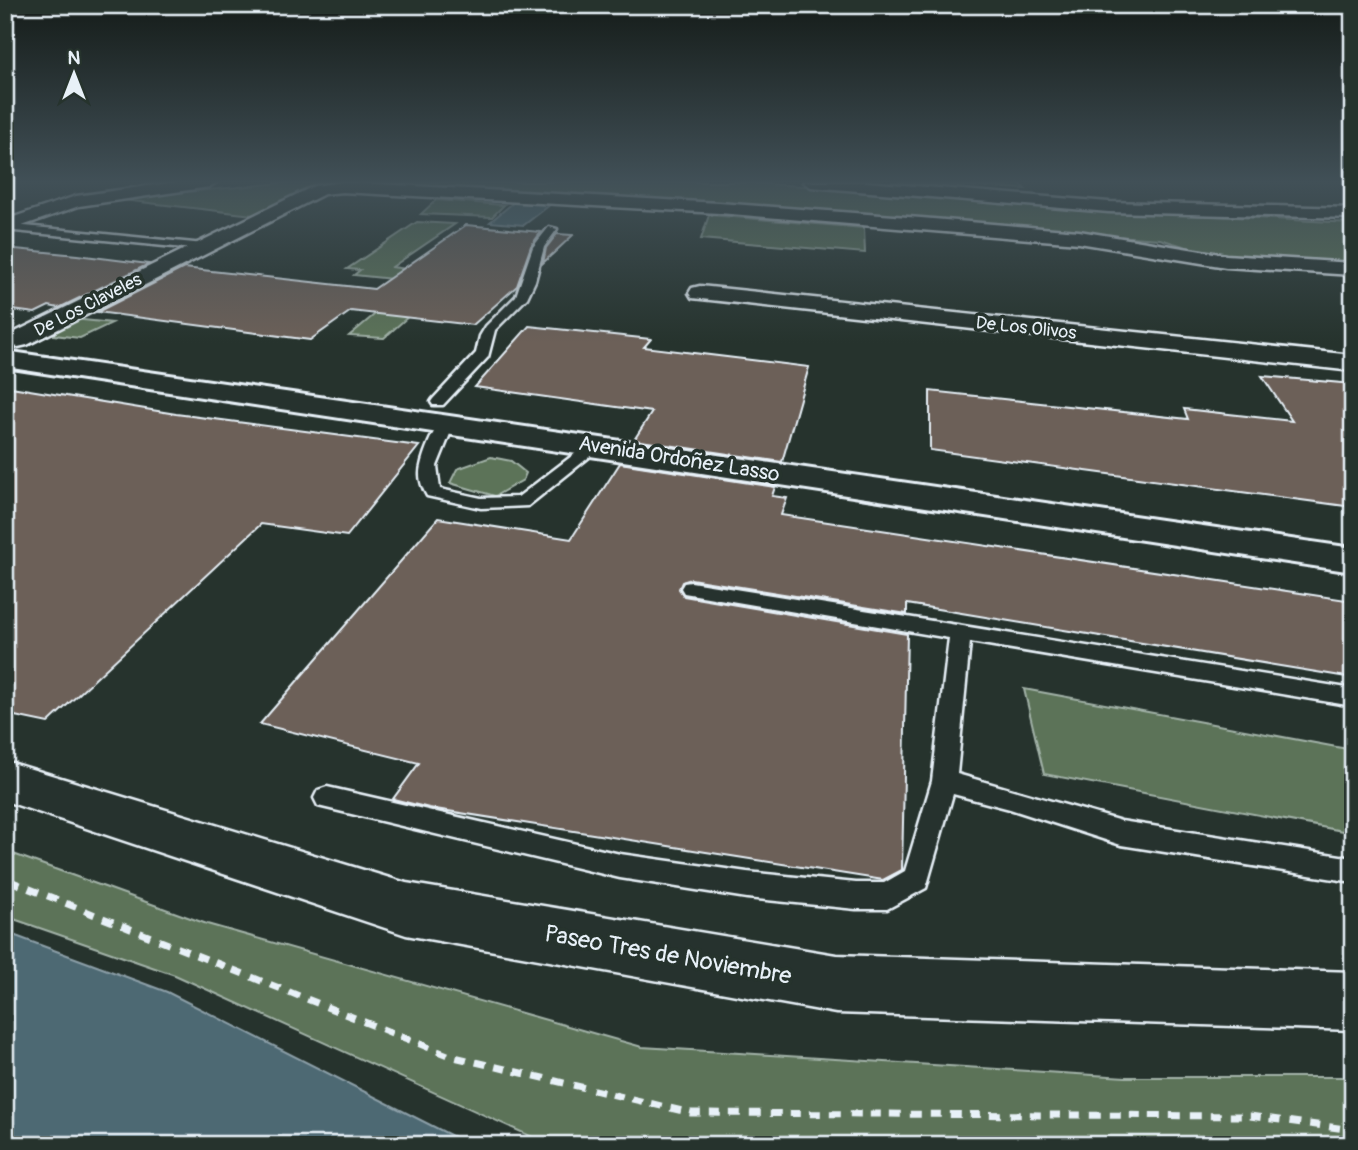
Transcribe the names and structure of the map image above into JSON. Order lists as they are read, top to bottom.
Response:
{
  "streets": {
    "main road": ["Avenida Ordoñez Lasso"],
    "street": ["De Los Claveles", "De Los Olivos", "Paseo Tres de Noviembre"]
  },
  "crossings": [
    ["De Los Claveles", "Avenida Ordoñez Lasso"]
  ],
  "north": "top"
}
